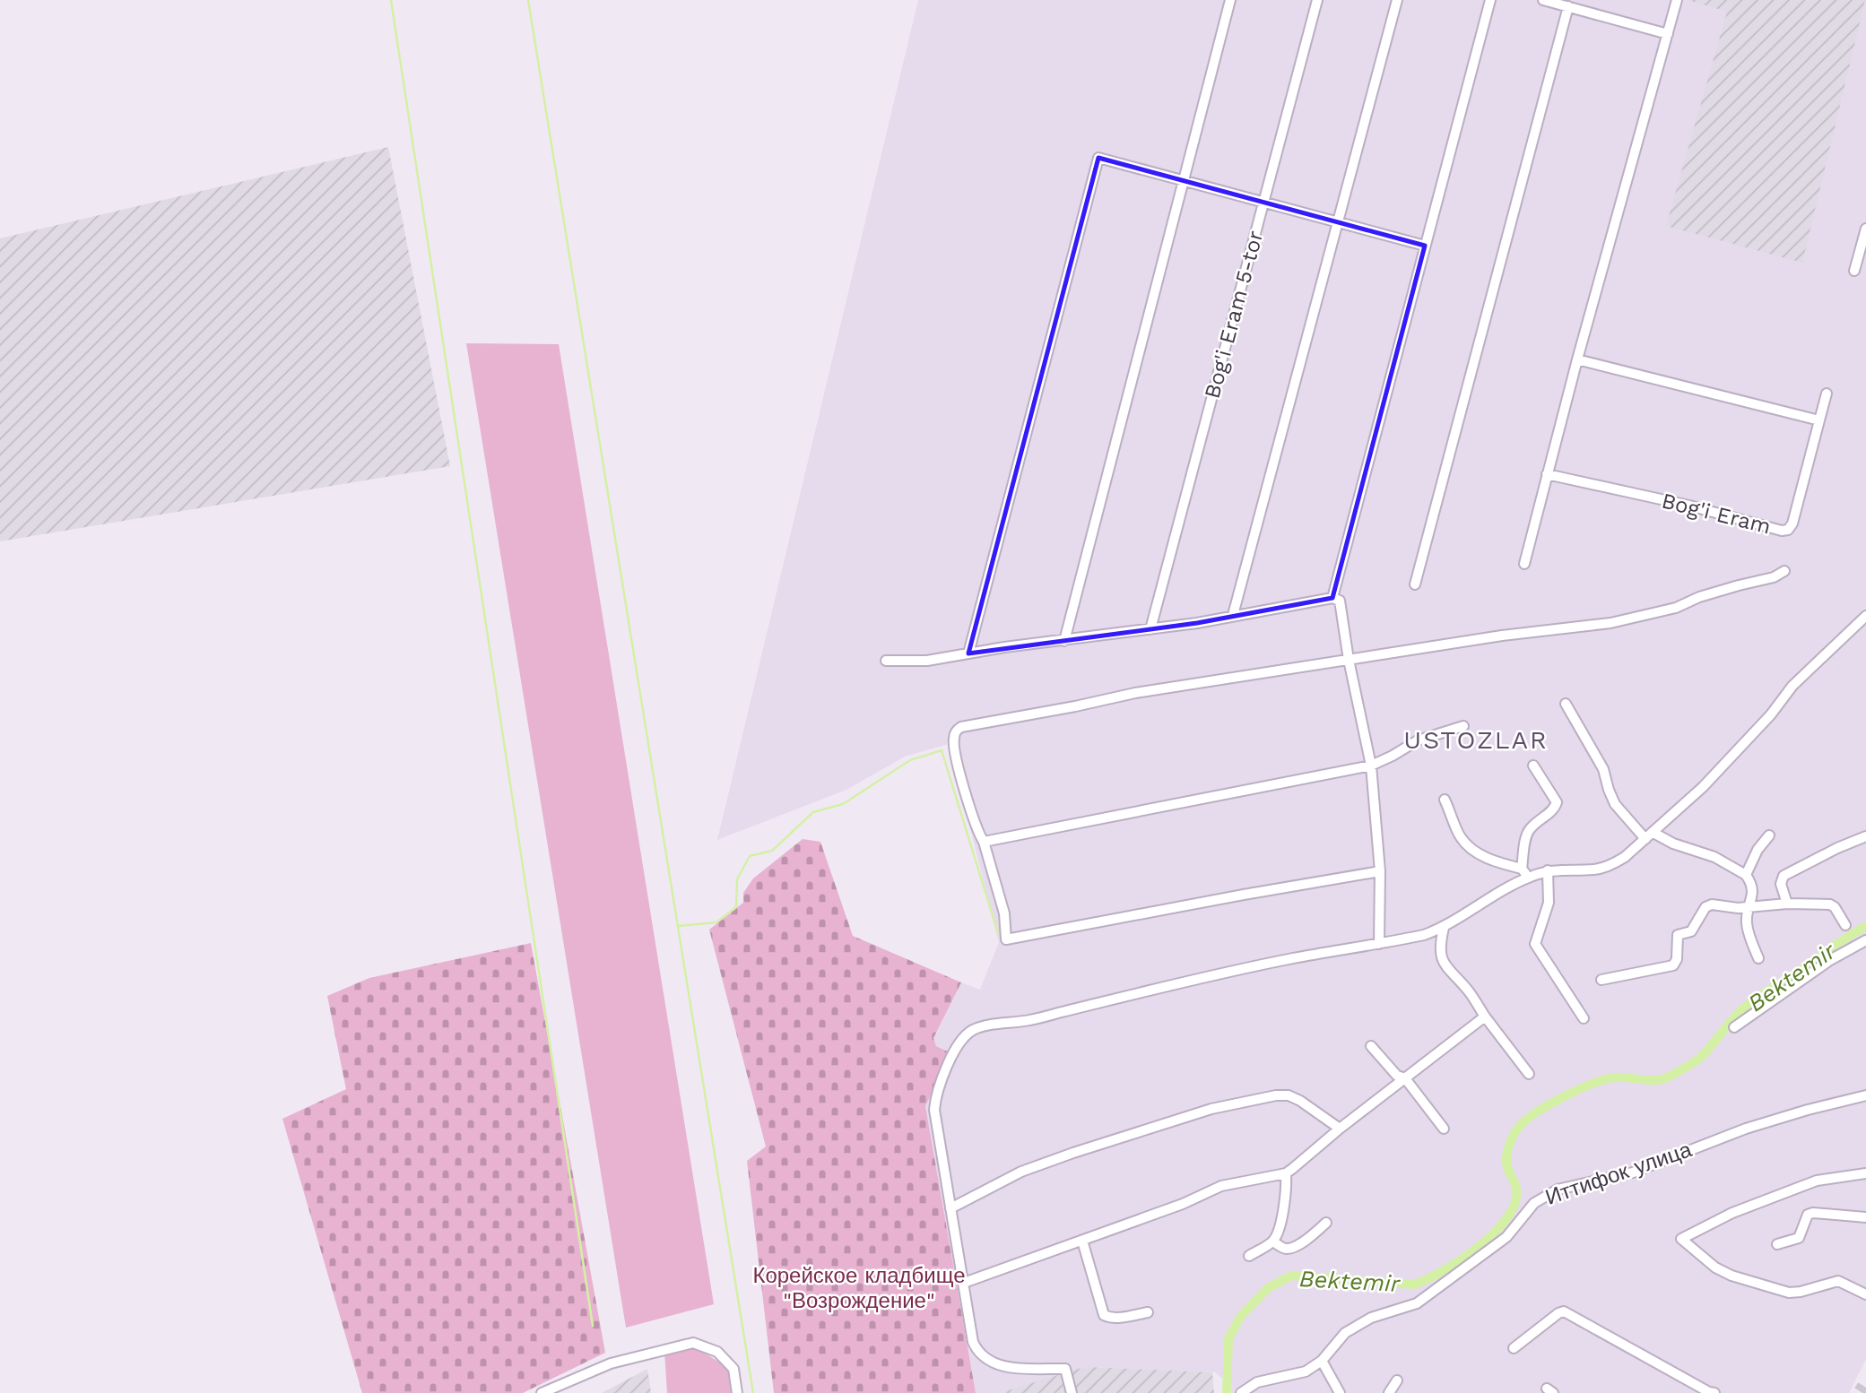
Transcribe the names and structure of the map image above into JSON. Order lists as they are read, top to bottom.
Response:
{
  "streets": {
    "street": ["Bog'i Eram 5-tor", "Bog'i Eram", "Иттифок улица"]
  },
  "districts": ["USTOZLAR"],
  "water": ["Bektemir"],
  "parks": ["Корейское кладбище \"Возрождение\""]
}
